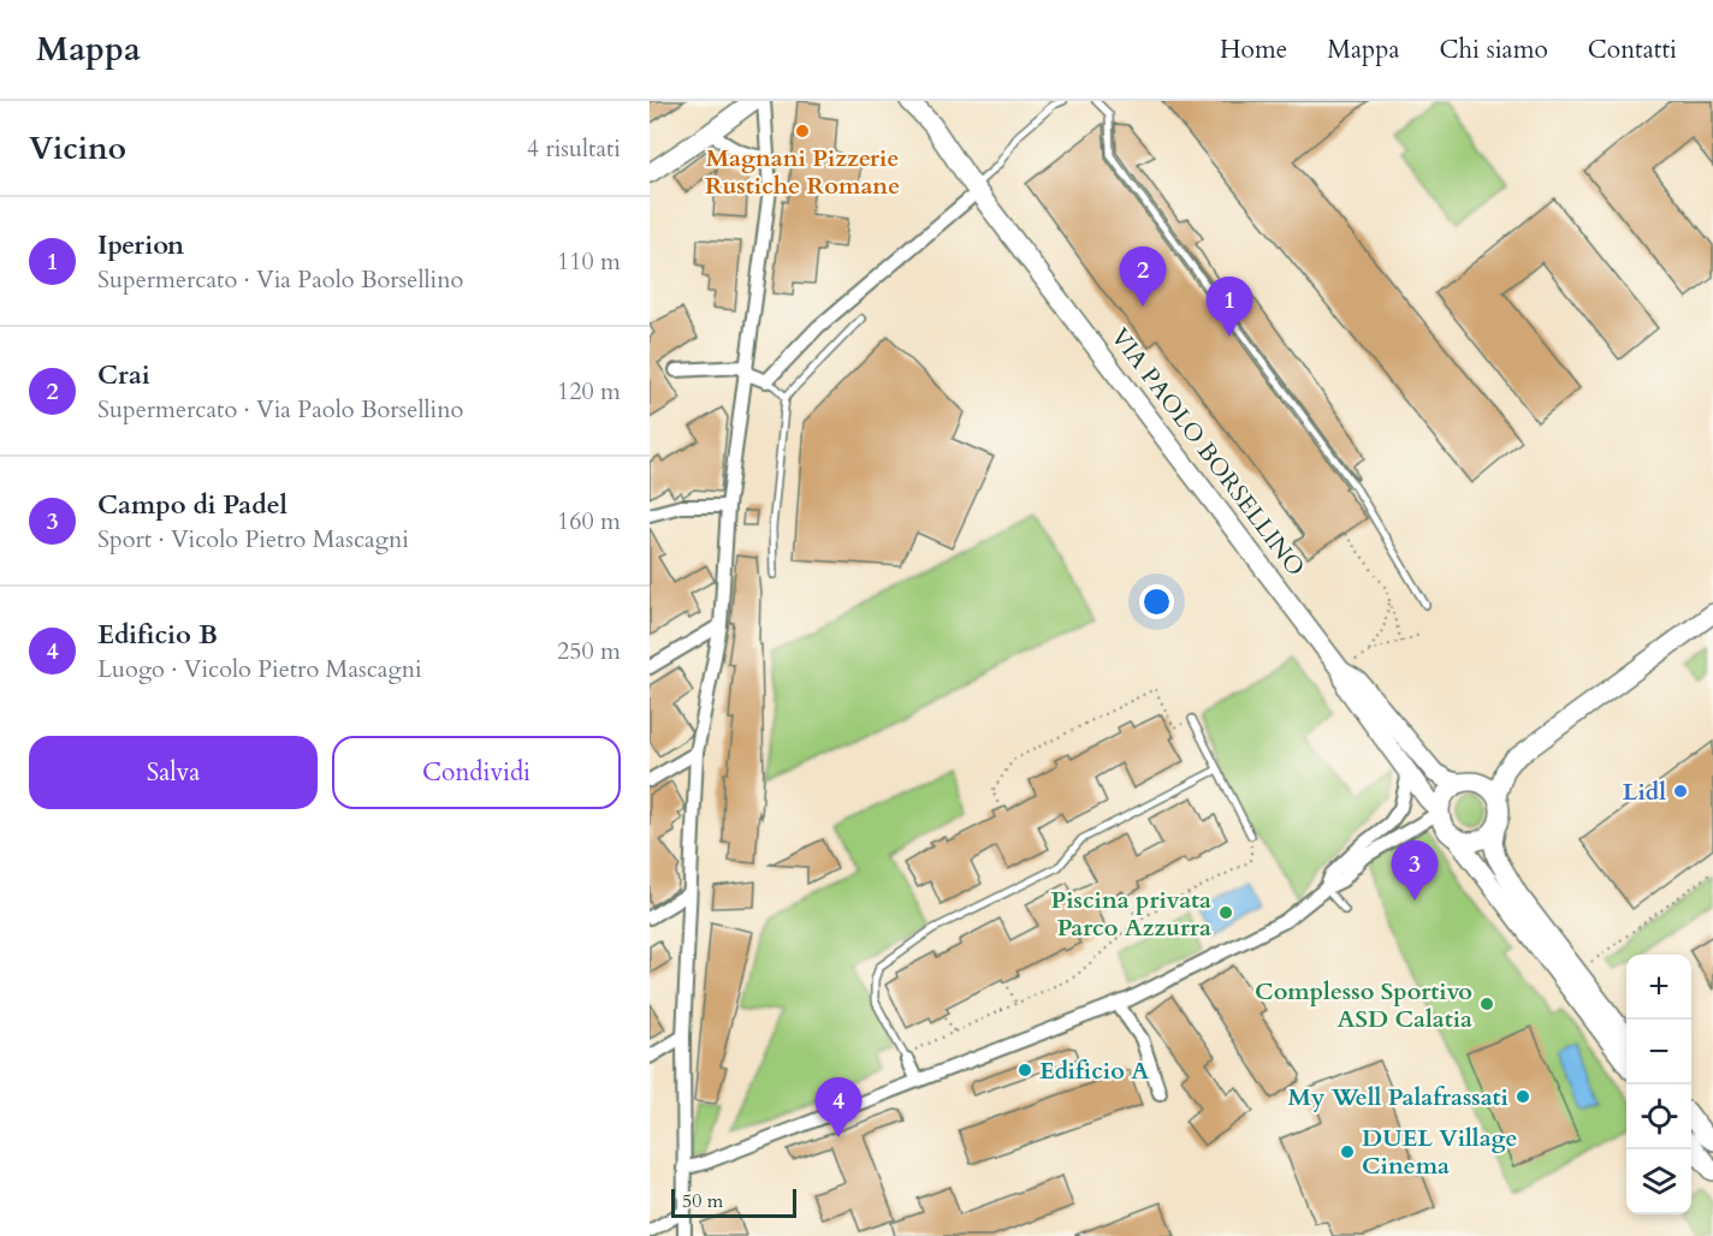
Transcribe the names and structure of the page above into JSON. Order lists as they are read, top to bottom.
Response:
{
  "streets": {
    "main road": ["VIA PAOLO BORSELLINO"]
  },
  "places": [
    "Magnani Pizzerie Rustiche Romane",
    "Lidl",
    "Piscina privata Parco Azzurra",
    "Complesso Sportivo ASD Calatia",
    "Edificio A",
    "My Well Palafrassati",
    "DUEL Village Cinema"
  ],
  "scale_bar": "50 m",
  "page": {
    "header": "Mappa",
    "nav": [
      "Home",
      "Mappa",
      "Chi siamo",
      "Contatti"
    ],
    "heading": ["Vicino", "4 risultati"],
    "list": [
      {
        "mark": "1",
        "name": "Iperion",
        "note": "Supermercato · Via Paolo Borsellino",
        "value": "110 m"
      },
      {
        "mark": "2",
        "name": "Crai",
        "note": "Supermercato · Via Paolo Borsellino",
        "value": "120 m"
      },
      {
        "mark": "3",
        "name": "Campo di Padel",
        "note": "Sport · Vicolo Pietro Mascagni",
        "value": "160 m"
      },
      {
        "mark": "4",
        "name": "Edificio B",
        "note": "Luogo · Vicolo Pietro Mascagni",
        "value": "250 m"
      }
    ],
    "pins": [
      "2",
      "1",
      "3",
      "4"
    ],
    "buttons": ["Salva", "Condividi"],
    "map_buttons": ["+", "−"],
    "scale": "50 m"
  }
}
